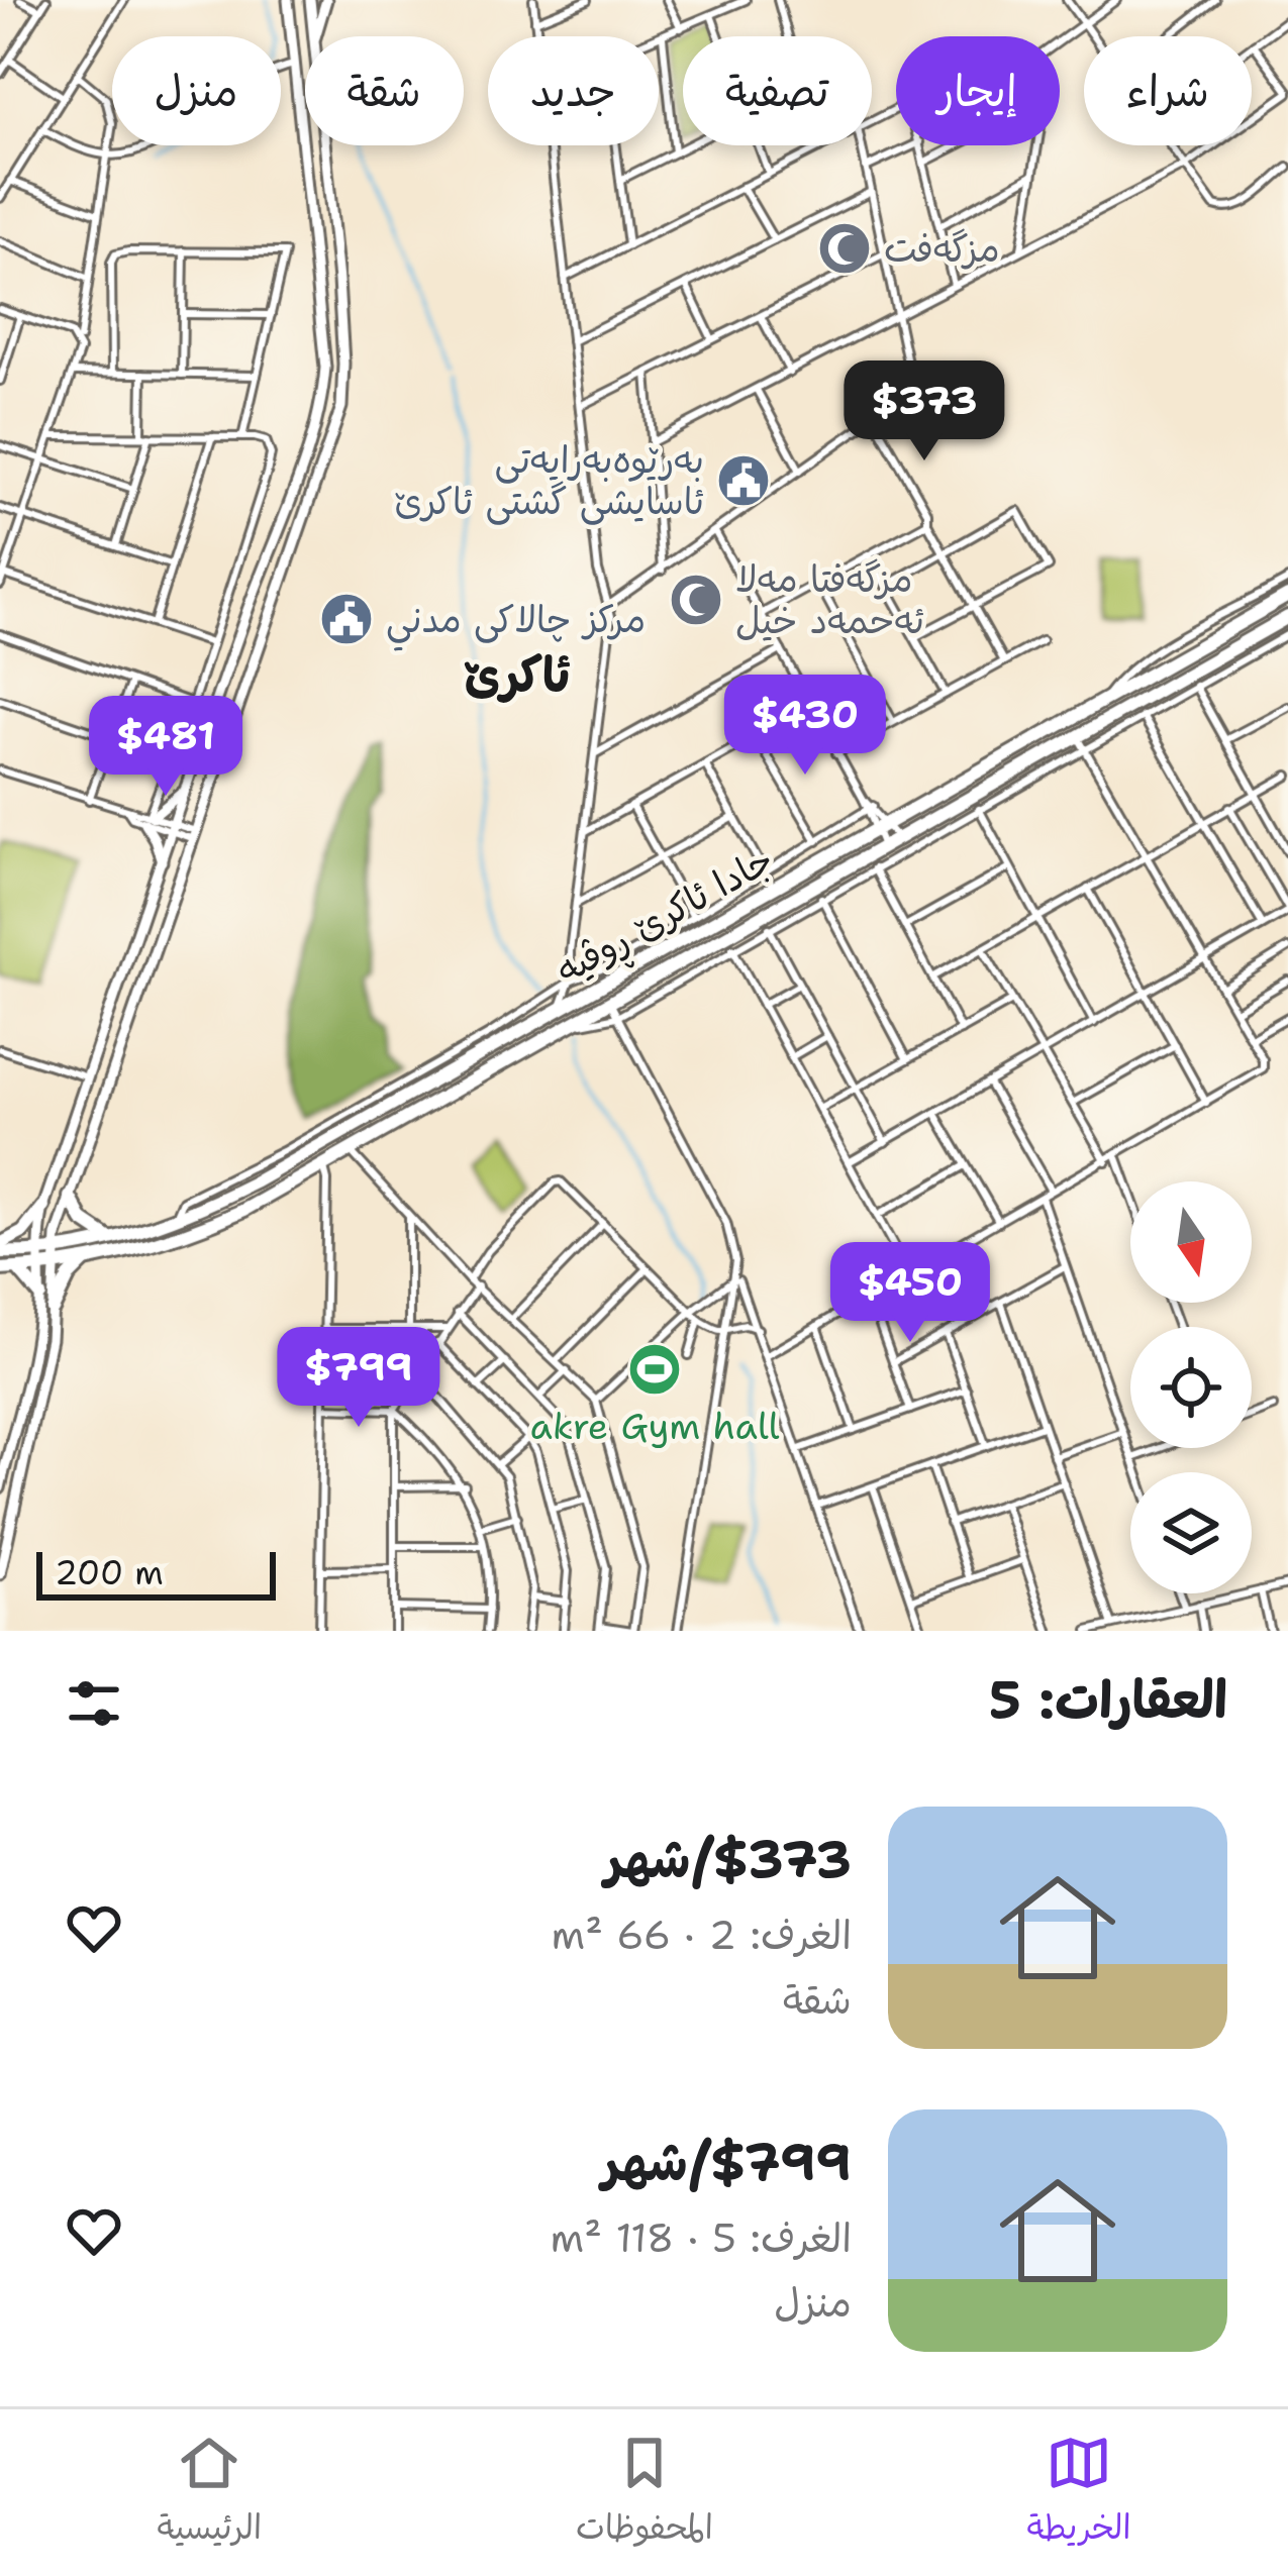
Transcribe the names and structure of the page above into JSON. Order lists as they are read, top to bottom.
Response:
{
  "streets": {
    "highway": ["جادا ئاکرێ ڕوڤیە"]
  },
  "districts": ["ئاکرێ"],
  "places": {
    "mosque": ["مزگەفت", "مزگەفتا مەلا ئەحمەد خیل"],
    "public building": ["بەرێوەبەرایەتی ئاسایشی گشتی ئاکرێ", "مركز چالاکى مدني"],
    "sports": ["akre Gym hall"]
  },
  "scale_bar": "200 m",
  "north": "bottom",
  "page": {
    "chip": [
      "شراء",
      "إيجار",
      "تصفية",
      "جديد",
      "شقة",
      "منزل"
    ],
    "price": [
      "$373",
      "$430",
      "$481",
      "$450",
      "$799"
    ],
    "scale": "200 m",
    "heading": "العقارات: 5",
    "list": [
      {
        "name": "$373/شهر",
        "note": "الغرف: 2 · 66 m² · شقة"
      },
      {
        "name": "$799/شهر",
        "note": "الغرف: 5 · 118 m² · منزل"
      }
    ],
    "tabs": ["الخريطة", "المحفوظات", "الرئيسية"]
  }
}
